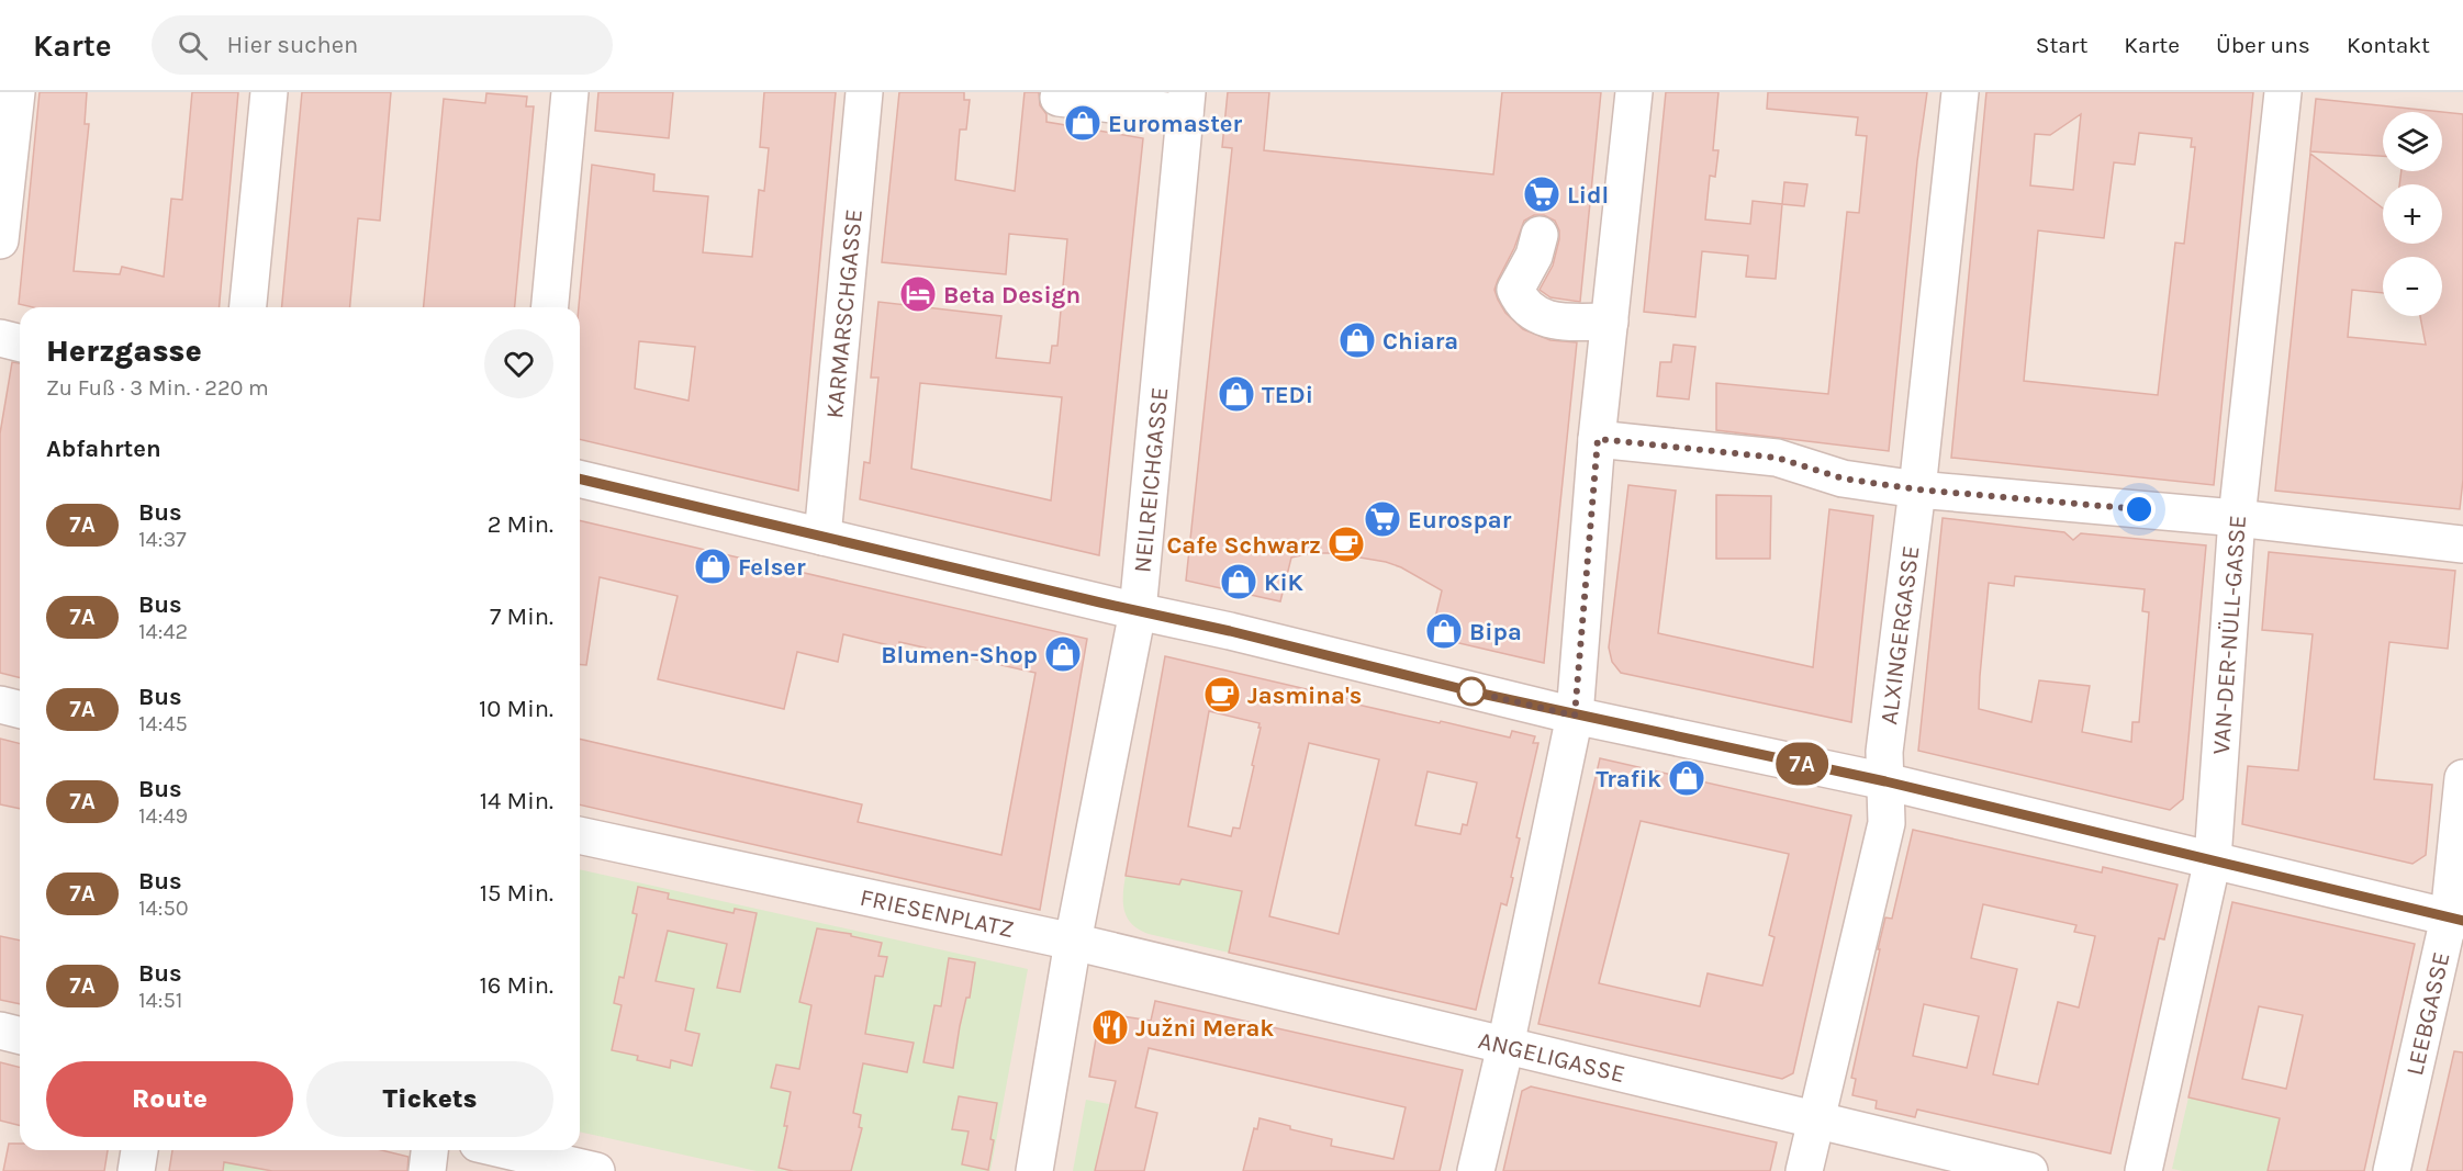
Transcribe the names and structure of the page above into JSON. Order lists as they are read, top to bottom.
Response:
{
  "streets": {
    "street": [
      "KARMARSCHGASSE",
      "NEILREICHGASSE",
      "VAN-DER-NÜLL-GASSE",
      "ALXINGERGASSE",
      "FRIESENPLATZ",
      "LEEBGASSE",
      "ANGELIGASSE"
    ]
  },
  "crossings": [
    ["NEILREICHGASSE", "FRIESENPLATZ"],
    ["NEILREICHGASSE", "ANGELIGASSE"],
    ["ALXINGERGASSE", "ANGELIGASSE"],
    ["FRIESENPLATZ", "ANGELIGASSE"]
  ],
  "places": {
    "shop": [
      "Euromaster",
      "Chiara",
      "TEDi",
      "Felser",
      "KiK",
      "Bipa",
      "Blumen-Shop",
      "Trafik"
    ],
    "supermarket": ["Lidl", "Eurospar"],
    "hotel": ["Beta Design"],
    "cafe": ["Cafe Schwarz", "Jasmina's"],
    "restaurant": ["Južni Merak"]
  },
  "lines": ["bus line 7A"],
  "page": {
    "header": "Karte",
    "search": "Hier suchen",
    "nav": [
      "Start",
      "Karte",
      "Über uns",
      "Kontakt"
    ],
    "on_map": "7A",
    "map_buttons": ["+", "−"],
    "heading": [
      ["Herzgasse", "Zu Fuß · 3 Min. · 220 m"],
      "Abfahrten"
    ],
    "list": [
      {
        "mark": "7A",
        "name": "Bus",
        "note": "14:37",
        "value": "2 Min."
      },
      {
        "mark": "7A",
        "name": "Bus",
        "note": "14:42",
        "value": "7 Min."
      },
      {
        "mark": "7A",
        "name": "Bus",
        "note": "14:45",
        "value": "10 Min."
      },
      {
        "mark": "7A",
        "name": "Bus",
        "note": "14:49",
        "value": "14 Min."
      },
      {
        "mark": "7A",
        "name": "Bus",
        "note": "14:50",
        "value": "15 Min."
      },
      {
        "mark": "7A",
        "name": "Bus",
        "note": "14:51",
        "value": "16 Min."
      }
    ],
    "buttons": ["Route", "Tickets"]
  }
}
